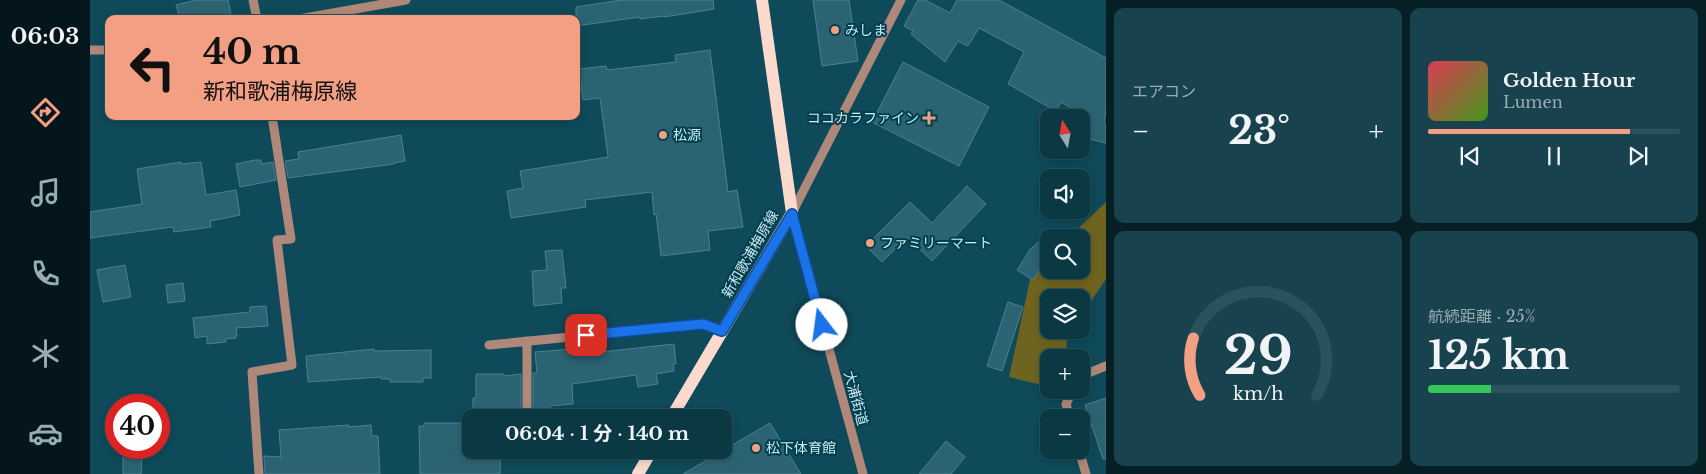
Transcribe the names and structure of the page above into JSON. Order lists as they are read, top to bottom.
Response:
{
  "streets": {
    "main road": ["新和歌浦梅原線"],
    "street": ["大浦街道"]
  },
  "crossings": [
    ["新和歌浦梅原線", "大浦街道"]
  ],
  "places": {
    "other": [
      "みしま",
      "松源",
      "ファミリーマート",
      "松下体育館"
    ],
    "health": ["ココカラファイン"]
  },
  "north": "top",
  "page": {
    "tabs": "06:03",
    "tile": [
      "エアコン",
      ["航続距離 · 25%", "125 km"]
    ],
    "turn": ["40 m", "新和歌浦梅原線"],
    "song": ["Golden Hour", "Lumen"],
    "map_buttons": ["+", "−"],
    "heat": ["−", "23°", "+"],
    "limit": "40",
    "trip": "06:04 · 1 分 · 140 m",
    "gauge": ["29", "km/h"]
  }
}
